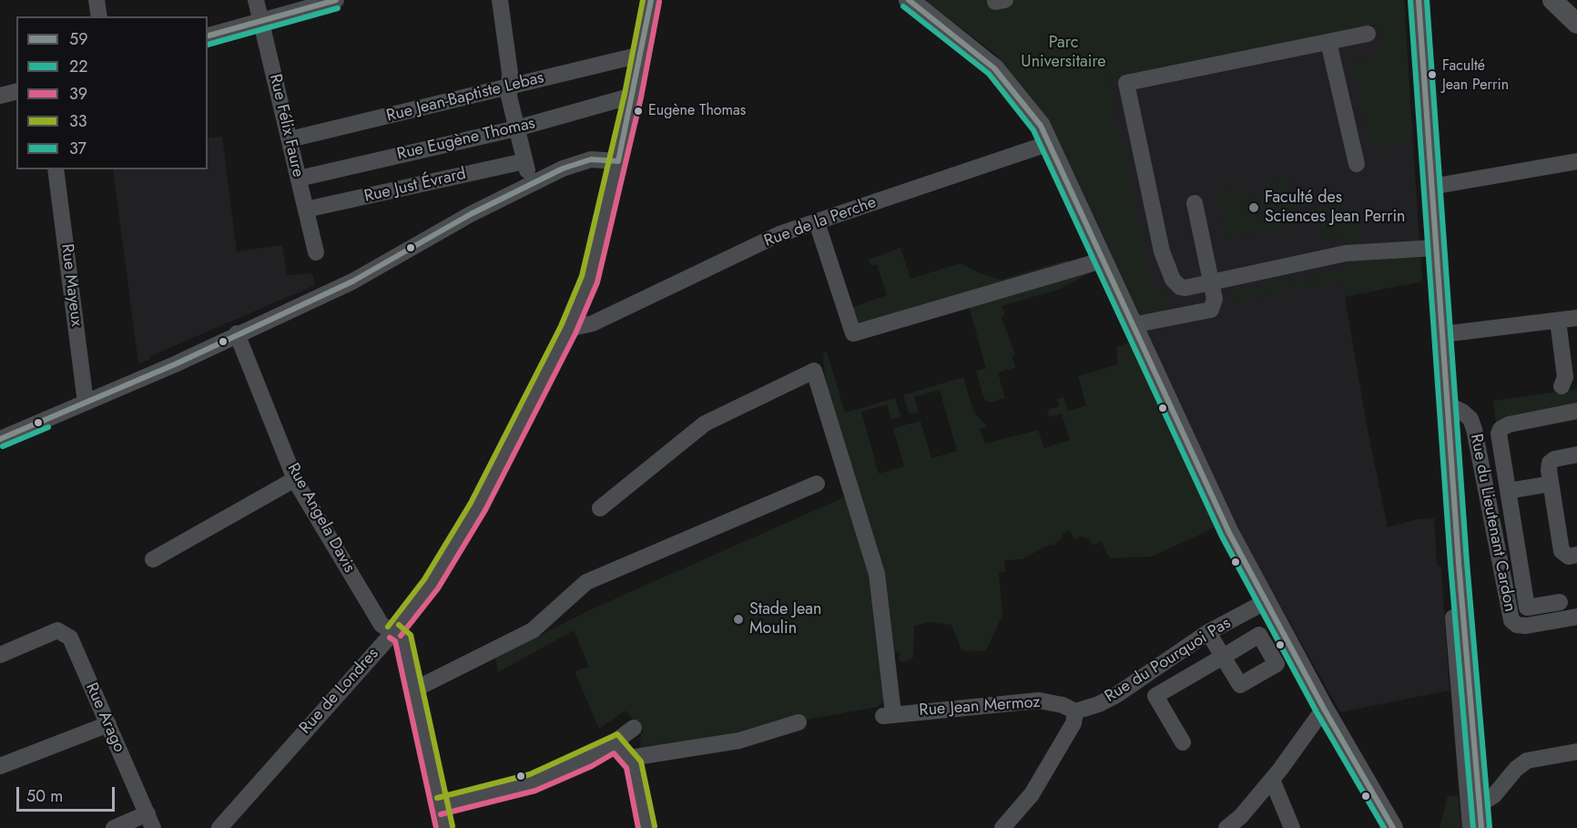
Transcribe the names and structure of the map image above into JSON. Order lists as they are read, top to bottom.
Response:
{
  "streets": {
    "street": [
      "Rue Jean-Baptiste Lebas",
      "Rue Félix Faure",
      "Rue Eugène Thomas",
      "Rue Just Évrard",
      "Rue de la Perche",
      "Rue Mayeux",
      "Rue Angela Davis",
      "Rue du Lieutenant Cardon",
      "Rue du Pourquoi Pas",
      "Rue de Londres",
      "Rue Jean Mermoz",
      "Rue Arago"
    ]
  },
  "crossings": [
    ["Rue Jean-Baptiste Lebas", "Rue Félix Faure"],
    ["Rue Jean-Baptiste Lebas", "Rue de Londres"],
    ["Rue Félix Faure", "Rue Eugène Thomas"],
    ["Rue Félix Faure", "Rue Just Évrard"],
    ["Rue Eugène Thomas", "Rue de Londres"],
    ["Rue de la Perche", "Rue de Londres"],
    ["Rue Angela Davis", "Rue de Londres"],
    ["Rue du Pourquoi Pas", "Rue Jean Mermoz"]
  ],
  "parks": ["Parc Universitaire"],
  "places": [
    "Faculté Jean Perrin",
    "Eugène Thomas",
    "Faculté des Sciences Jean Perrin",
    "Stade Jean Moulin"
  ],
  "lines": [
    "transit line 59",
    "transit line 33",
    "transit line 37",
    "transit line 22",
    "transit line 39"
  ],
  "legend": [
    "59",
    "22",
    "39",
    "33",
    "37"
  ],
  "scale_bar": "50 m"
}
